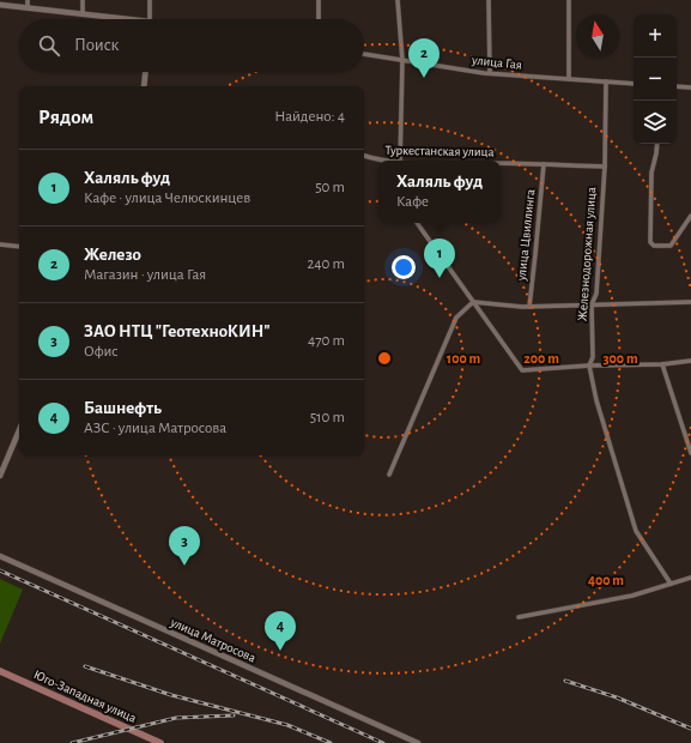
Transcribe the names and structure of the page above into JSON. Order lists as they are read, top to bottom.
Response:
{
  "streets": {
    "main road": ["Юго-Западная улица"],
    "street": [
      "улица Гая",
      "Туркестанская улица",
      "улица Цвиллинга",
      "Железнодорожная улица",
      "улица Матросова"
    ]
  },
  "crossings": [
    ["улица Гая", "Железнодорожная улица"],
    ["Туркестанская улица", "улица Цвиллинга"],
    ["Туркестанская улица", "Железнодорожная улица"]
  ],
  "north": "top",
  "page": {
    "map_buttons": ["+", "−"],
    "search": "Поиск",
    "pins": [
      "2",
      "1",
      "3",
      "4"
    ],
    "heading": ["Рядом", "Найдено: 4"],
    "list": [
      {
        "mark": "1",
        "name": "Халяль фуд",
        "note": "Кафе · улица Челюскинцев",
        "value": "50 m"
      },
      {
        "mark": "2",
        "name": "Железо",
        "note": "Магазин · улица Гая",
        "value": "240 m"
      },
      {
        "mark": "3",
        "name": "ЗАО НТЦ \"ГеотехноКИН\"",
        "note": "Офис",
        "value": "470 m"
      },
      {
        "mark": "4",
        "name": "Башнефть",
        "note": "АЗС · улица Матросова",
        "value": "510 m"
      }
    ],
    "popup": ["Халяль фуд", "Кафе"]
  },
  "rings": [
    "100 m",
    "200 m",
    "300 m",
    "400 m"
  ]
}
